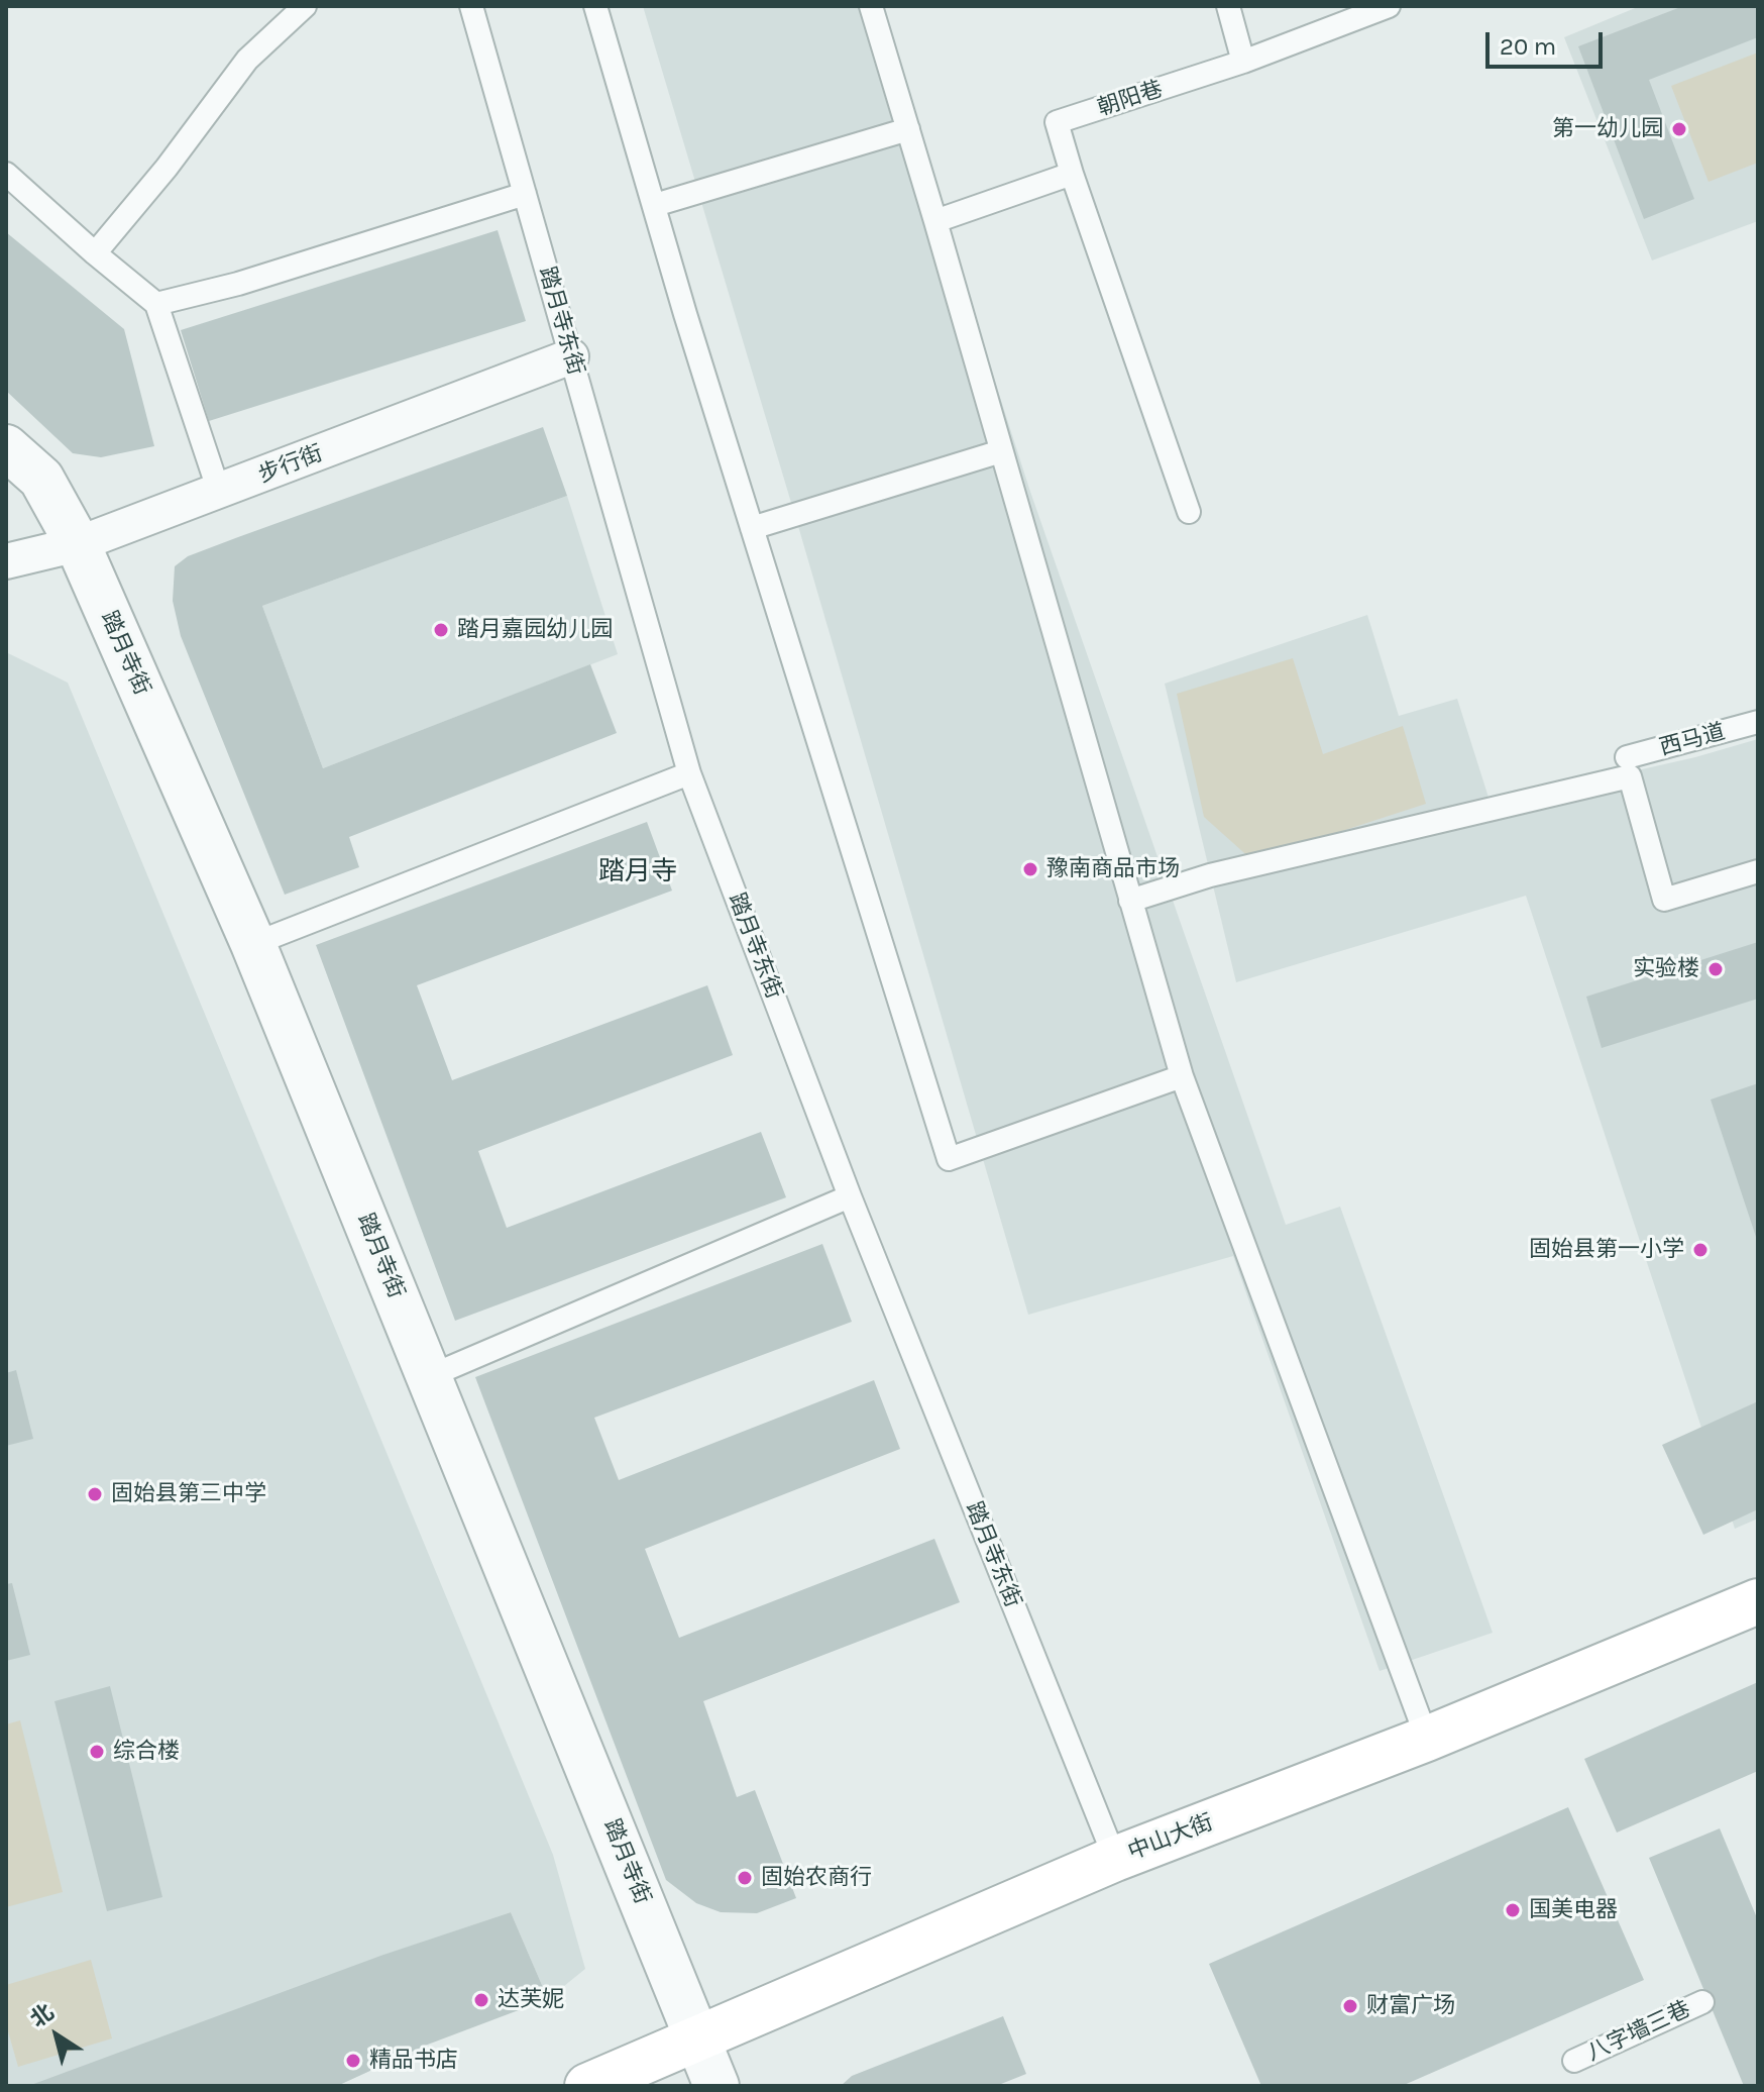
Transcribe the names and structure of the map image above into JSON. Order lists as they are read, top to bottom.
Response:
{
  "streets": {
    "main road": ["中山大街"],
    "street": ["步行街", "踏月寺街"],
    "lane": [
      "朝阳巷",
      "踏月寺东街",
      "西马道",
      "八字墙三巷"
    ]
  },
  "crossings": [
    ["踏月寺东街", "步行街"],
    ["踏月寺东街", "中山大街"],
    ["步行街", "踏月寺街"],
    ["踏月寺街", "中山大街"]
  ],
  "districts": ["踏月寺"],
  "places": [
    "第一幼儿园",
    "踏月嘉园幼儿园",
    "豫南商品市场",
    "实验楼",
    "固始县第一小学",
    "固始县第三中学",
    "综合楼",
    "固始农商行",
    "国美电器",
    "达芙妮",
    "财富广场",
    "精品书店"
  ],
  "scale_bar": "20 m",
  "north": "top left"
}
